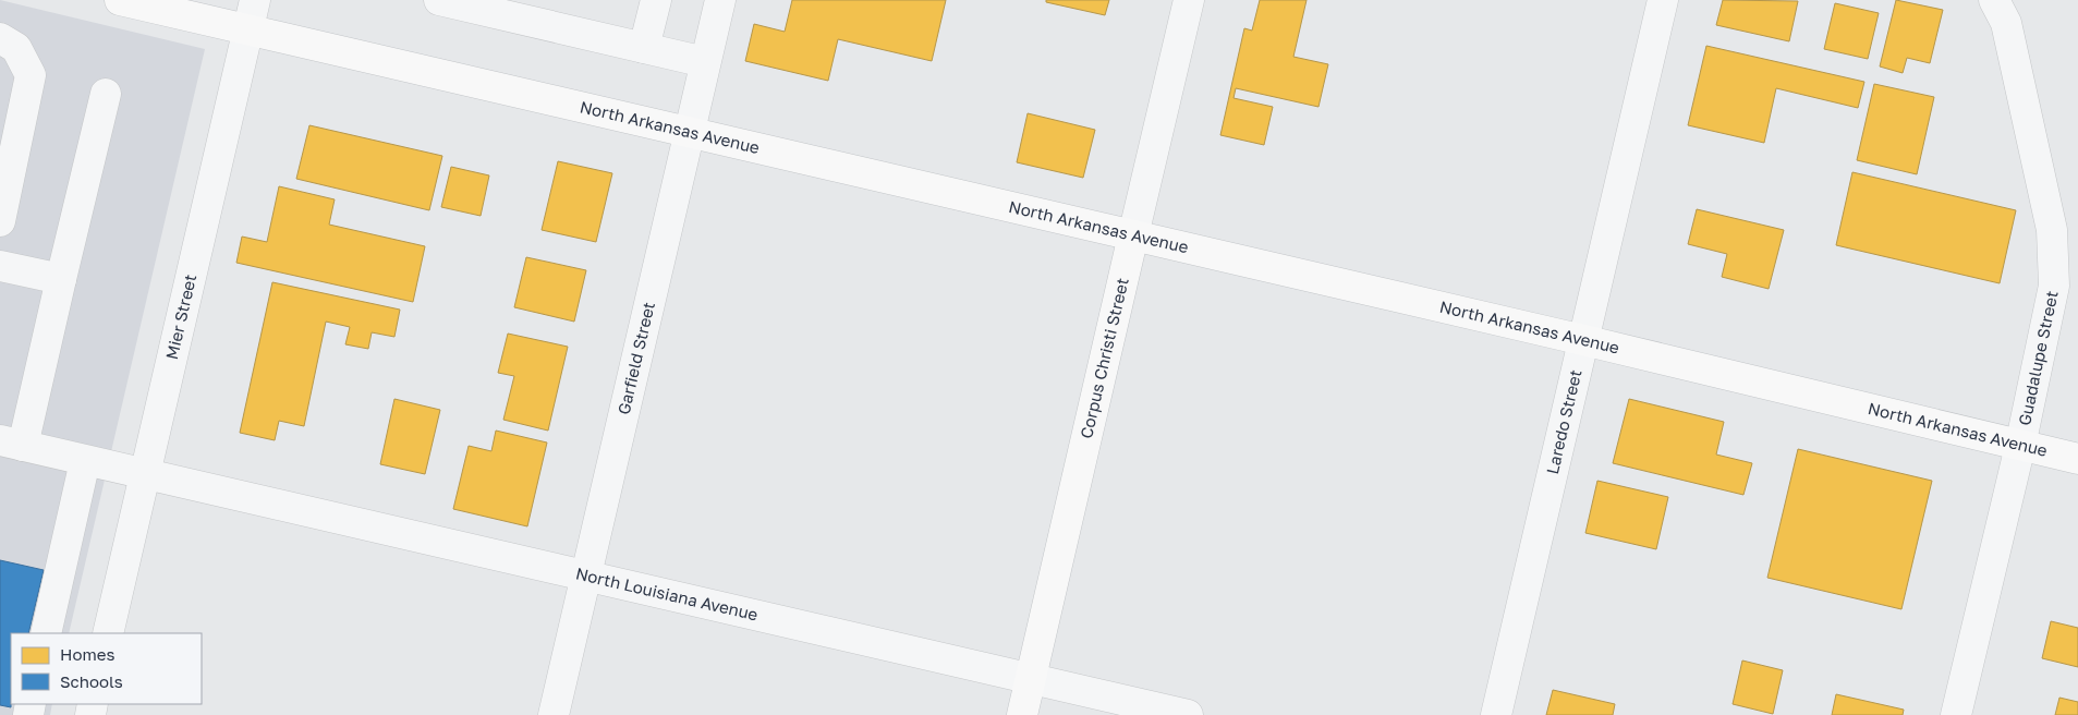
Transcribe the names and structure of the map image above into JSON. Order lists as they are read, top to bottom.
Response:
{
  "streets": {
    "main road": ["North Arkansas Avenue", "Corpus Christi Street"],
    "street": [
      "Mier Street",
      "Garfield Street",
      "Guadalupe Street",
      "Laredo Street",
      "North Louisiana Avenue"
    ]
  },
  "crossings": [
    ["North Arkansas Avenue", "Mier Street"],
    ["North Arkansas Avenue", "Garfield Street"],
    ["North Arkansas Avenue", "Corpus Christi Street"],
    ["North Arkansas Avenue", "Guadalupe Street"],
    ["North Arkansas Avenue", "Laredo Street"],
    ["Mier Street", "North Louisiana Avenue"],
    ["Garfield Street", "North Louisiana Avenue"],
    ["Corpus Christi Street", "North Louisiana Avenue"]
  ],
  "legend": ["Homes", "Schools"]
}
